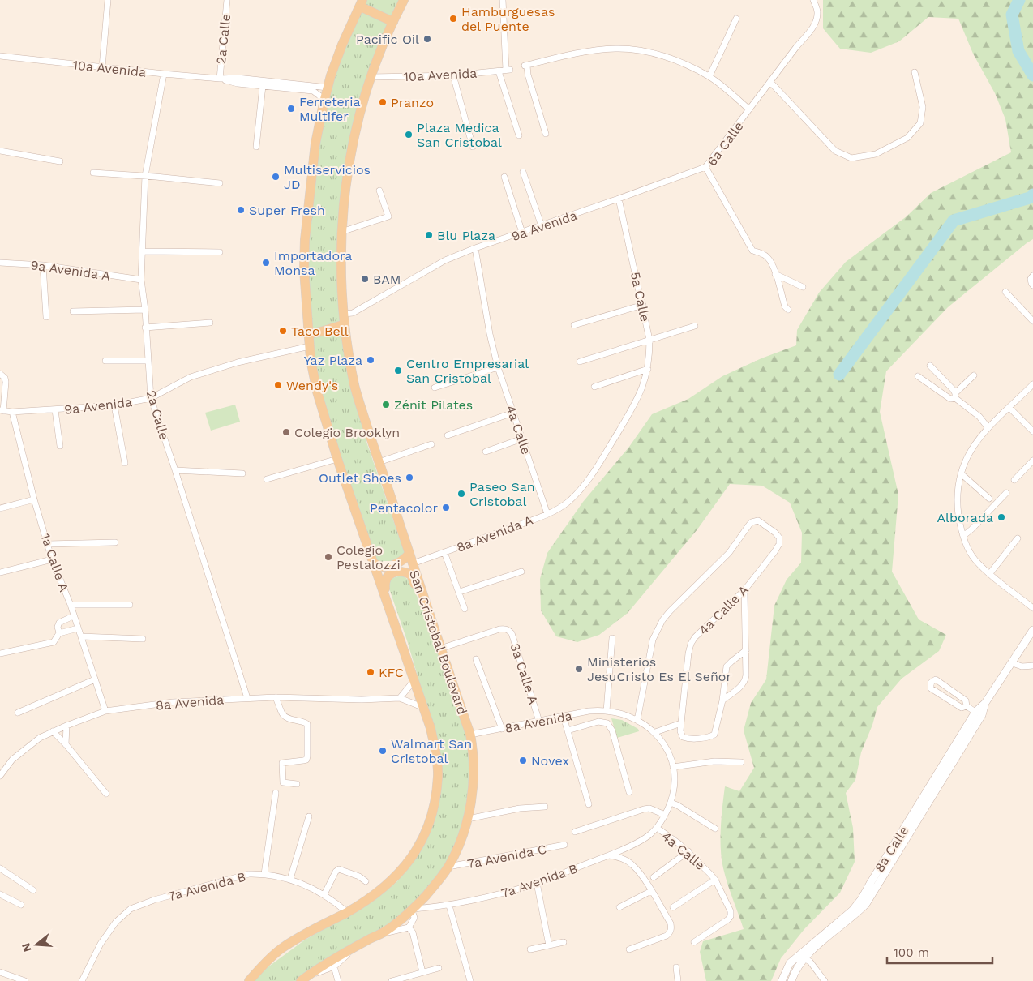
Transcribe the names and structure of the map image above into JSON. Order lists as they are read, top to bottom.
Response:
{
  "streets": {
    "main road": ["San Cristobal Boulevard"],
    "street": [
      "2a Calle",
      "10a Avenida",
      "6a Calle",
      "9a Avenida",
      "9a Avenida A",
      "5a Calle",
      "4a Calle",
      "8a Avenida A",
      "1a Calle A",
      "4a Calle A",
      "3a Calle A",
      "8a Avenida",
      "8a Calle",
      "7a Avenida C",
      "7a Avenida B"
    ]
  },
  "crossings": [
    ["2a Calle", "10a Avenida"],
    ["2a Calle", "9a Avenida"],
    ["2a Calle", "9a Avenida A"],
    ["2a Calle", "8a Avenida"],
    ["10a Avenida", "San Cristobal Boulevard"],
    ["6a Calle", "9a Avenida"],
    ["9a Avenida", "5a Calle"],
    ["9a Avenida", "4a Calle"],
    ["9a Avenida", "1a Calle A"],
    ["9a Avenida", "San Cristobal Boulevard"],
    ["5a Calle", "8a Avenida A"],
    ["4a Calle", "8a Avenida A"],
    ["4a Calle", "4a Calle A"],
    ["4a Calle", "8a Avenida"],
    ["4a Calle", "7a Avenida B"],
    ["8a Avenida A", "San Cristobal Boulevard"],
    ["1a Calle A", "8a Avenida"],
    ["San Cristobal Boulevard", "3a Calle A"],
    ["San Cristobal Boulevard", "8a Avenida"],
    ["San Cristobal Boulevard", "7a Avenida C"],
    ["San Cristobal Boulevard", "7a Avenida B"],
    ["3a Calle A", "8a Avenida"]
  ],
  "places": [
    "Hamburguesas del Puente",
    "Pacific Oil",
    "Pranzo",
    "Ferreteria Multifer",
    "Plaza Medica San Cristobal",
    "Multiservicios JD",
    "Super Fresh",
    "Blu Plaza",
    "Importadora Monsa",
    "BAM",
    "Taco Bell",
    "Yaz Plaza",
    "Centro Empresarial San Cristobal",
    "Wendy's",
    "Zénit Pilates",
    "Colegio Brooklyn",
    "Outlet Shoes",
    "Paseo San Cristobal",
    "Pentacolor",
    "Alborada",
    "Colegio Pestalozzi",
    "Ministerios JesuCristo Es El Señor",
    "KFC",
    "Walmart San Cristobal",
    "Novex"
  ],
  "scale_bar": "100 m",
  "north": "left"
}
